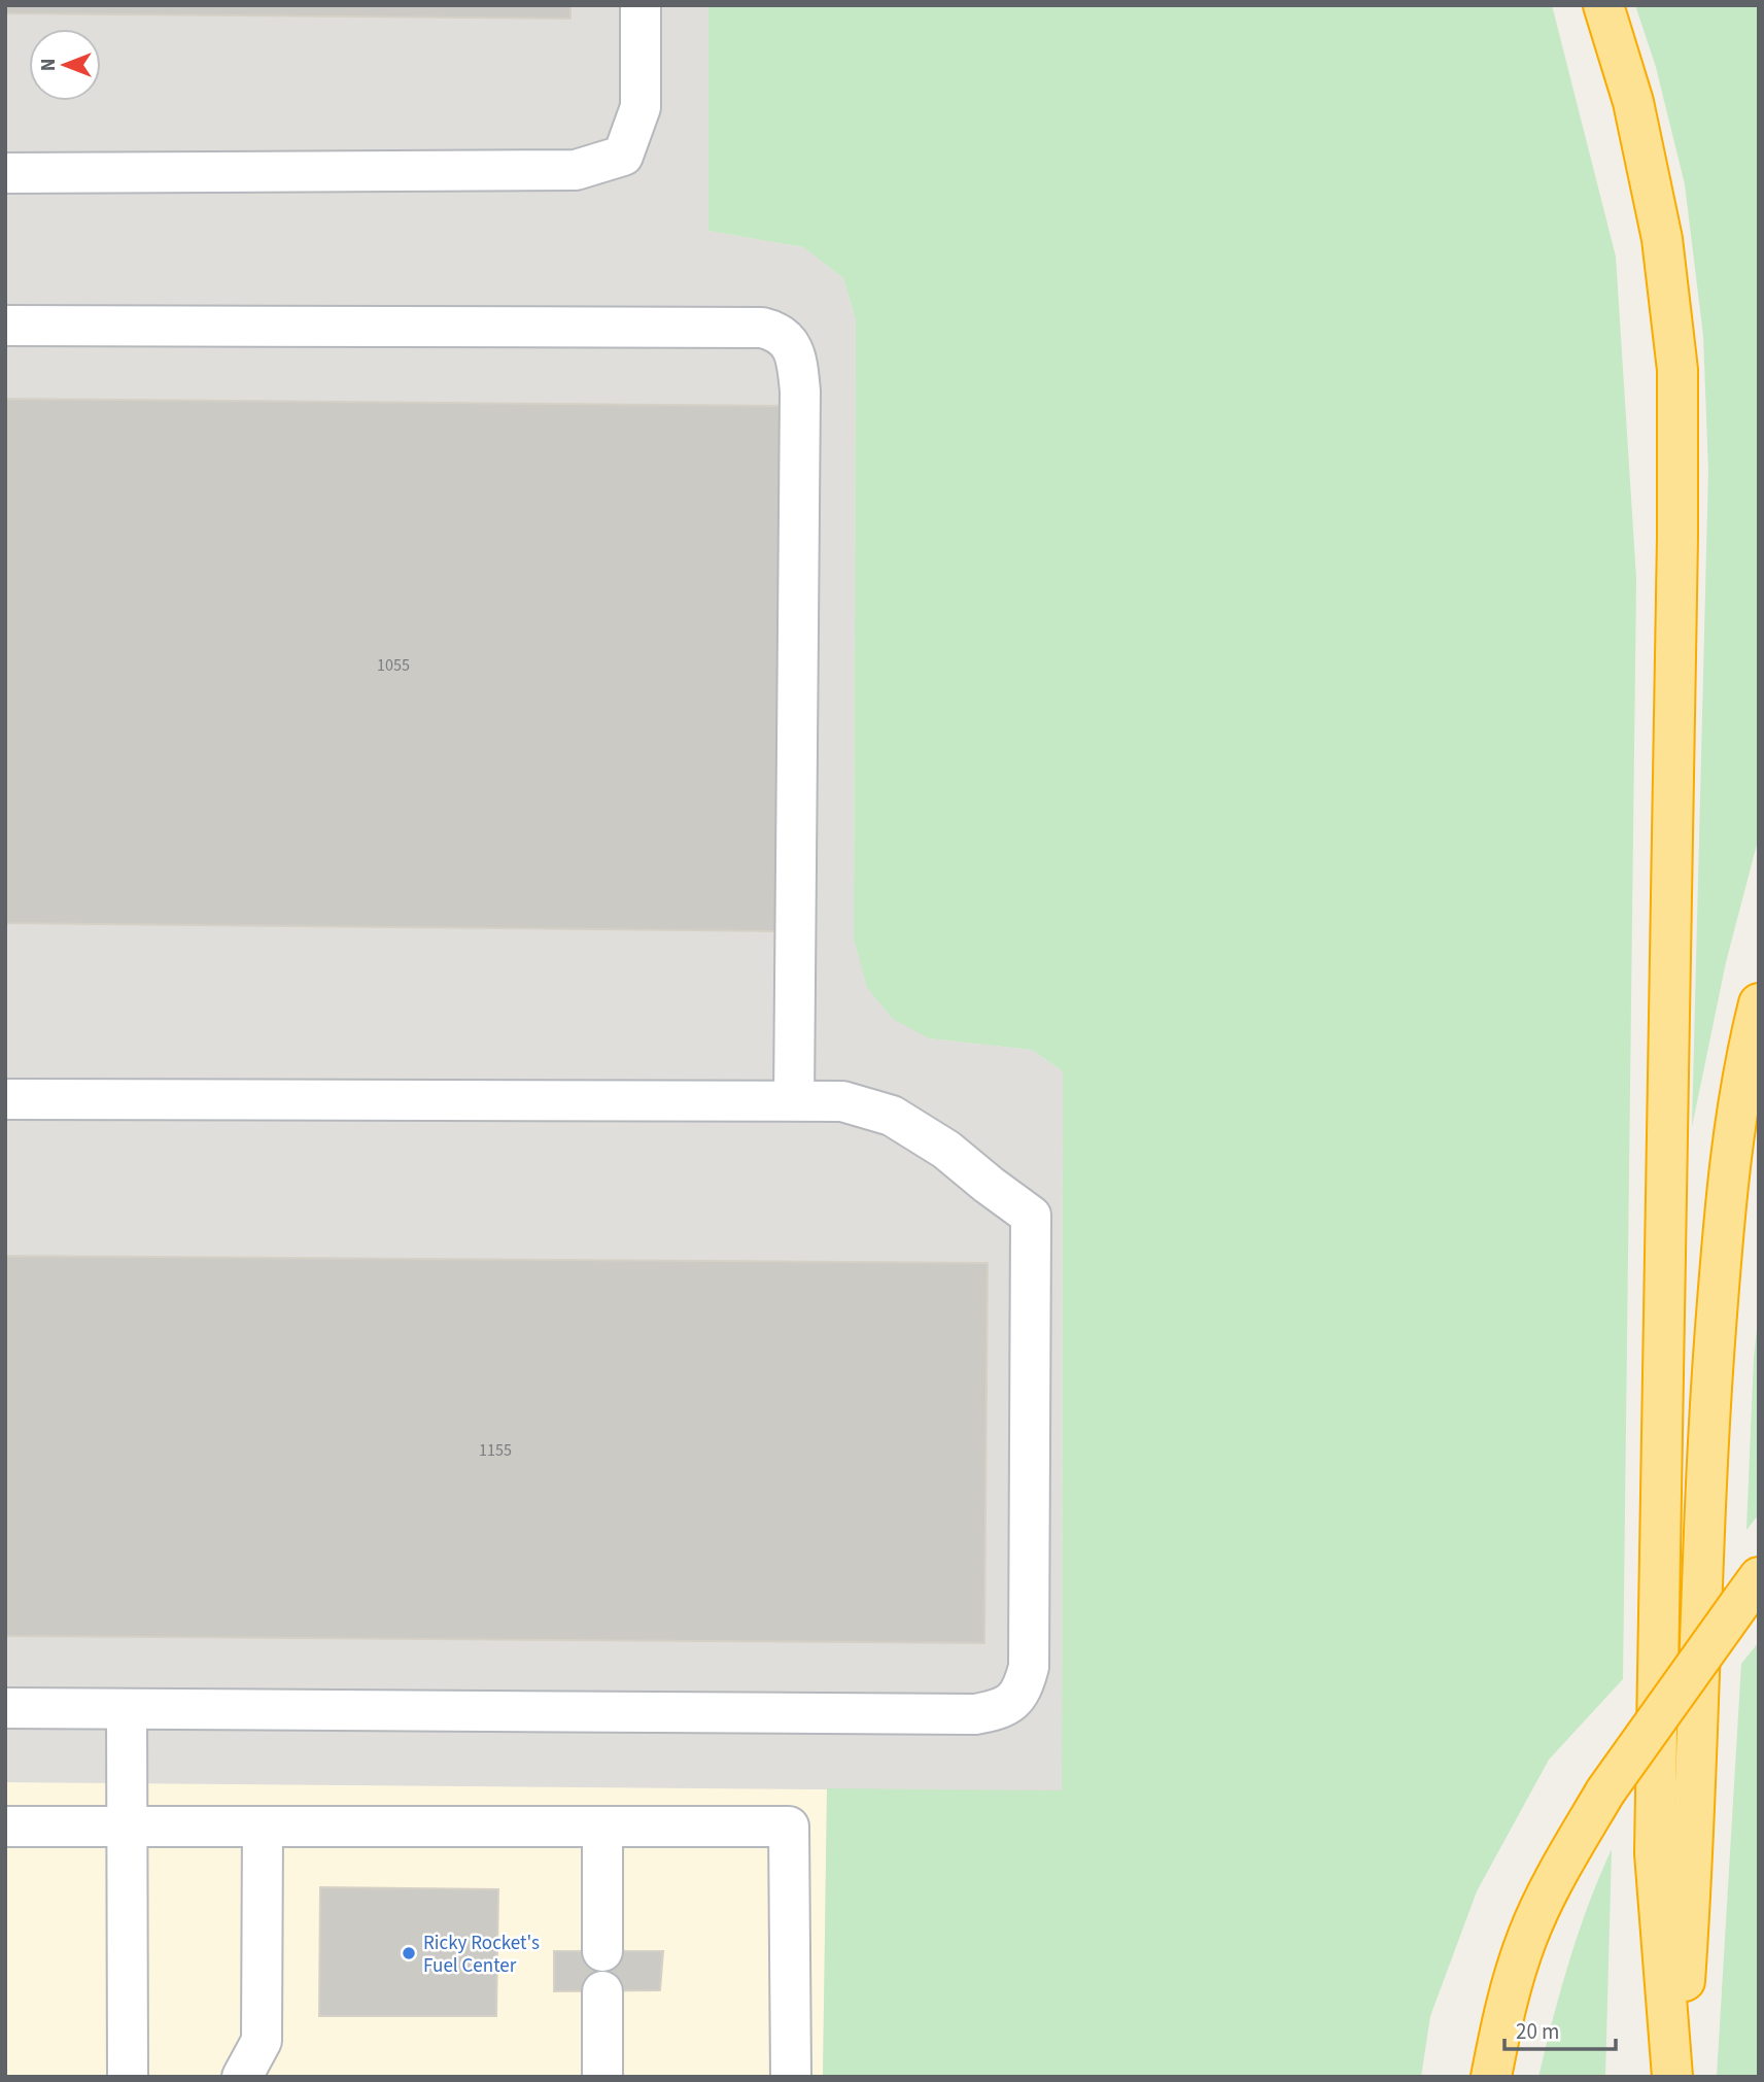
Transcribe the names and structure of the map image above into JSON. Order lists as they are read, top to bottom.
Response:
{
  "places": ["Ricky Rocket's Fuel Center"],
  "house_numbers": ["1055", "1155"],
  "scale_bar": "20 m",
  "north": "left"
}
